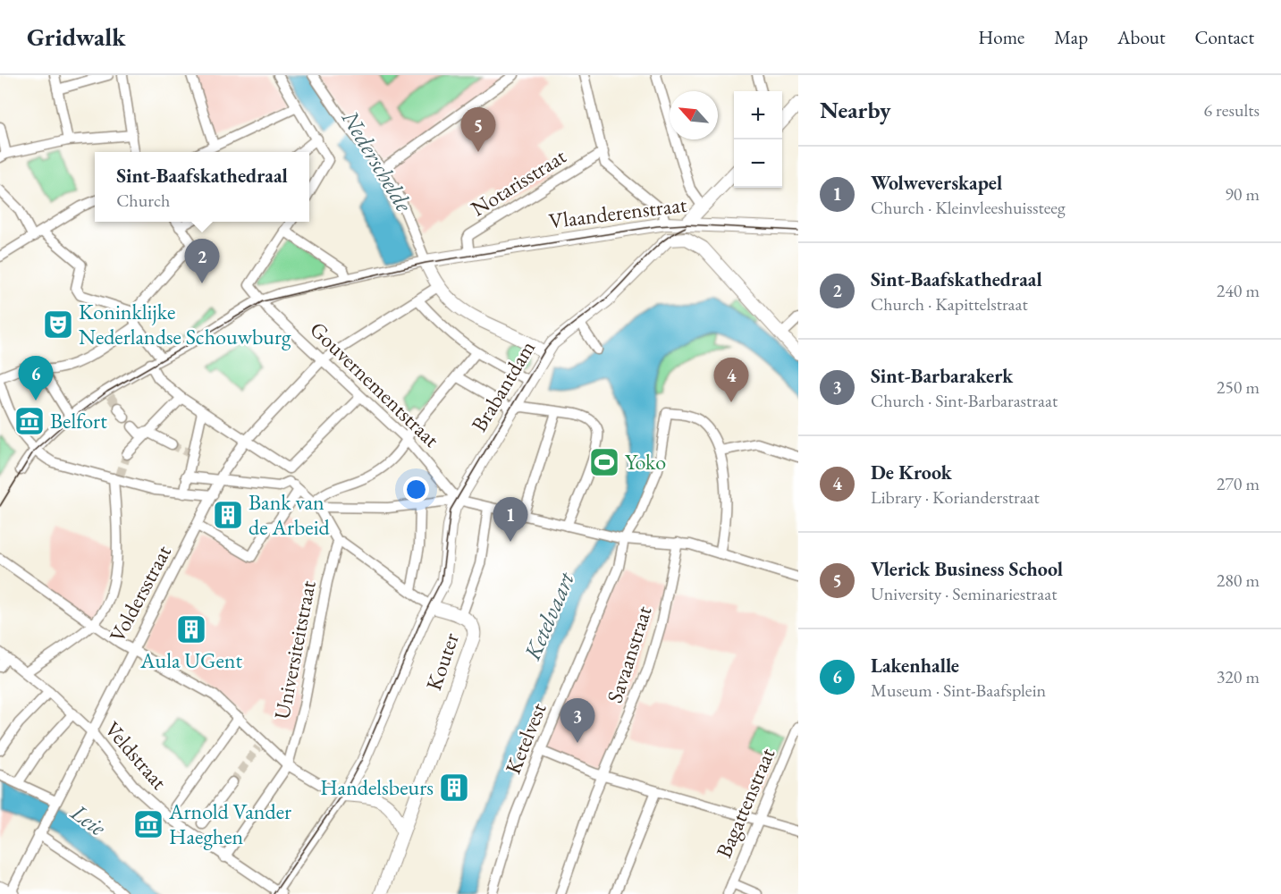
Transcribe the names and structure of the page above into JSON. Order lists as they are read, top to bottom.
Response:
{
  "streets": {
    "street": [
      "Notarisstraat",
      "Vlaanderenstraat",
      "Gouvernementstraat",
      "Brabantdam",
      "Voldersstraat",
      "Universiteitstraat",
      "Savaanstraat",
      "Kouter",
      "Ketelvest",
      "Veldstraat",
      "Bagattenstraat"
    ]
  },
  "crossings": [
    ["Notarisstraat", "Vlaanderenstraat"],
    ["Gouvernementstraat", "Brabantdam"],
    ["Gouvernementstraat", "Voldersstraat"],
    ["Brabantdam", "Kouter"],
    ["Voldersstraat", "Veldstraat"],
    ["Universiteitstraat", "Veldstraat"]
  ],
  "water": ["Nederschelde", "Ketelvaart", "Leie"],
  "places": {
    "theatre": ["Koninklijke Nederlandse Schouwburg"],
    "museum": ["Belfort", "Arnold Vander Haeghen"],
    "sports": ["Yoko"],
    "building": ["Bank van de Arbeid", "Aula UGent", "Handelsbeurs"]
  },
  "north": "top left",
  "page": {
    "header": "Gridwalk",
    "nav": [
      "Home",
      "Map",
      "About",
      "Contact"
    ],
    "heading": ["Nearby", "6 results"],
    "map_buttons": ["+", "−"],
    "pins": [
      "5",
      "2",
      "6",
      "4",
      "1",
      "3"
    ],
    "list": [
      {
        "mark": "1",
        "name": "Wolweverskapel",
        "note": "Church · Kleinvleeshuissteeg",
        "value": "90 m"
      },
      {
        "mark": "2",
        "name": "Sint-Baafskathedraal",
        "note": "Church · Kapittelstraat",
        "value": "240 m"
      },
      {
        "mark": "3",
        "name": "Sint-Barbarakerk",
        "note": "Church · Sint-Barbarastraat",
        "value": "250 m"
      },
      {
        "mark": "4",
        "name": "De Krook",
        "note": "Library · Korianderstraat",
        "value": "270 m"
      },
      {
        "mark": "5",
        "name": "Vlerick Business School",
        "note": "University · Seminariestraat",
        "value": "280 m"
      },
      {
        "mark": "6",
        "name": "Lakenhalle",
        "note": "Museum · Sint-Baafsplein",
        "value": "320 m"
      }
    ],
    "popup": ["Sint-Baafskathedraal", "Church"]
  }
}
